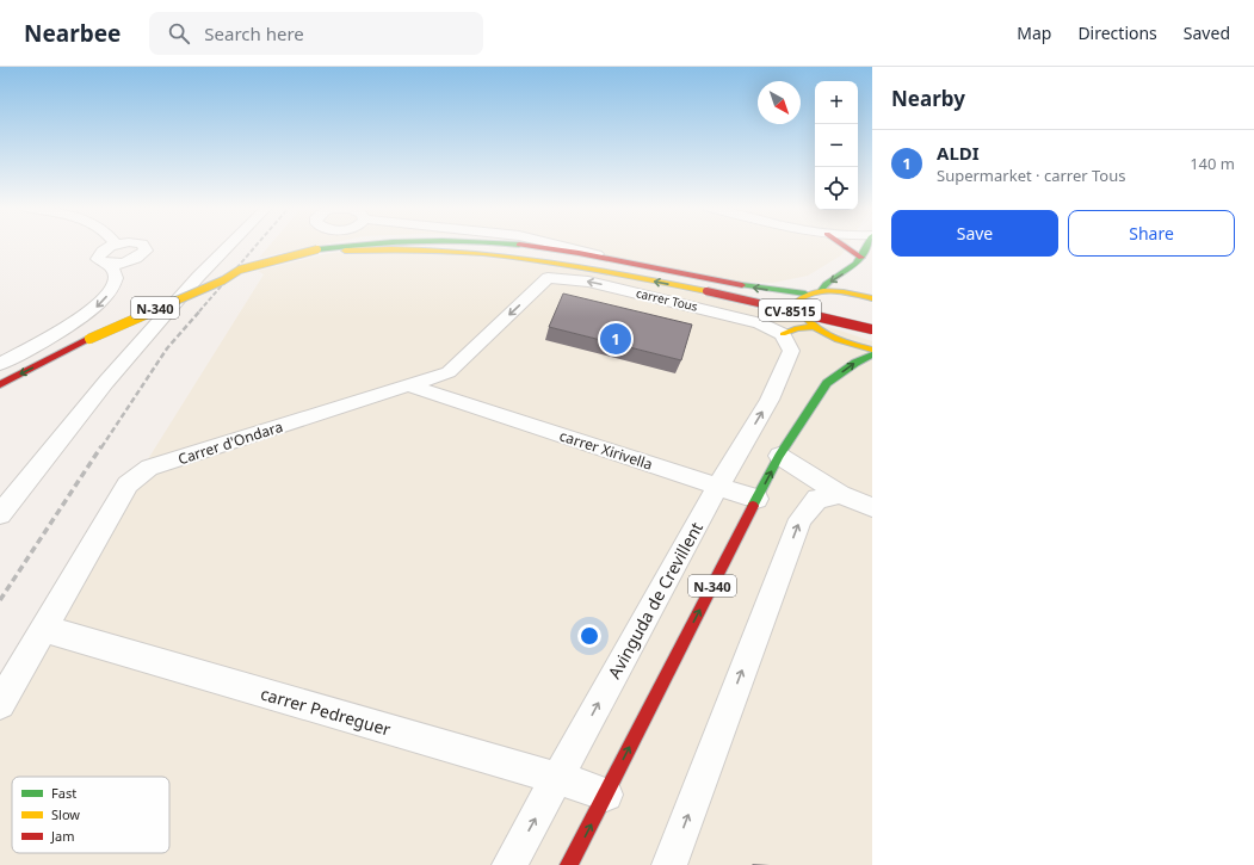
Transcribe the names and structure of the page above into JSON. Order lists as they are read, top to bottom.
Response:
{
  "streets": {
    "main road": ["N-340", "CV-8515"],
    "street": [
      "carrer Tous",
      "Carrer d'Ondara",
      "carrer Xirivella",
      "Avinguda de Crevillent",
      "carrer Pedreguer"
    ]
  },
  "crossings": [
    ["carrer Tous", "Carrer d'Ondara"],
    ["carrer Tous", "Avinguda de Crevillent"],
    ["N-340", "CV-8515"],
    ["N-340", "carrer Xirivella"],
    ["N-340", "carrer Pedreguer"],
    ["Carrer d'Ondara", "carrer Xirivella"],
    ["Carrer d'Ondara", "carrer Pedreguer"],
    ["carrer Xirivella", "Avinguda de Crevillent"],
    ["Avinguda de Crevillent", "carrer Pedreguer"]
  ],
  "legend": ["Fast", "Slow", "Jam"],
  "north": "bottom right",
  "page": {
    "header": "Nearbee",
    "search": "Search here",
    "nav": ["Map", "Directions", "Saved"],
    "heading": "Nearby",
    "map_buttons": ["+", "−"],
    "list": [
      {
        "mark": "1",
        "name": "ALDI",
        "note": "Supermarket · carrer Tous",
        "value": "140 m"
      }
    ],
    "buttons": ["Save", "Share"],
    "pins": "1"
  }
}
